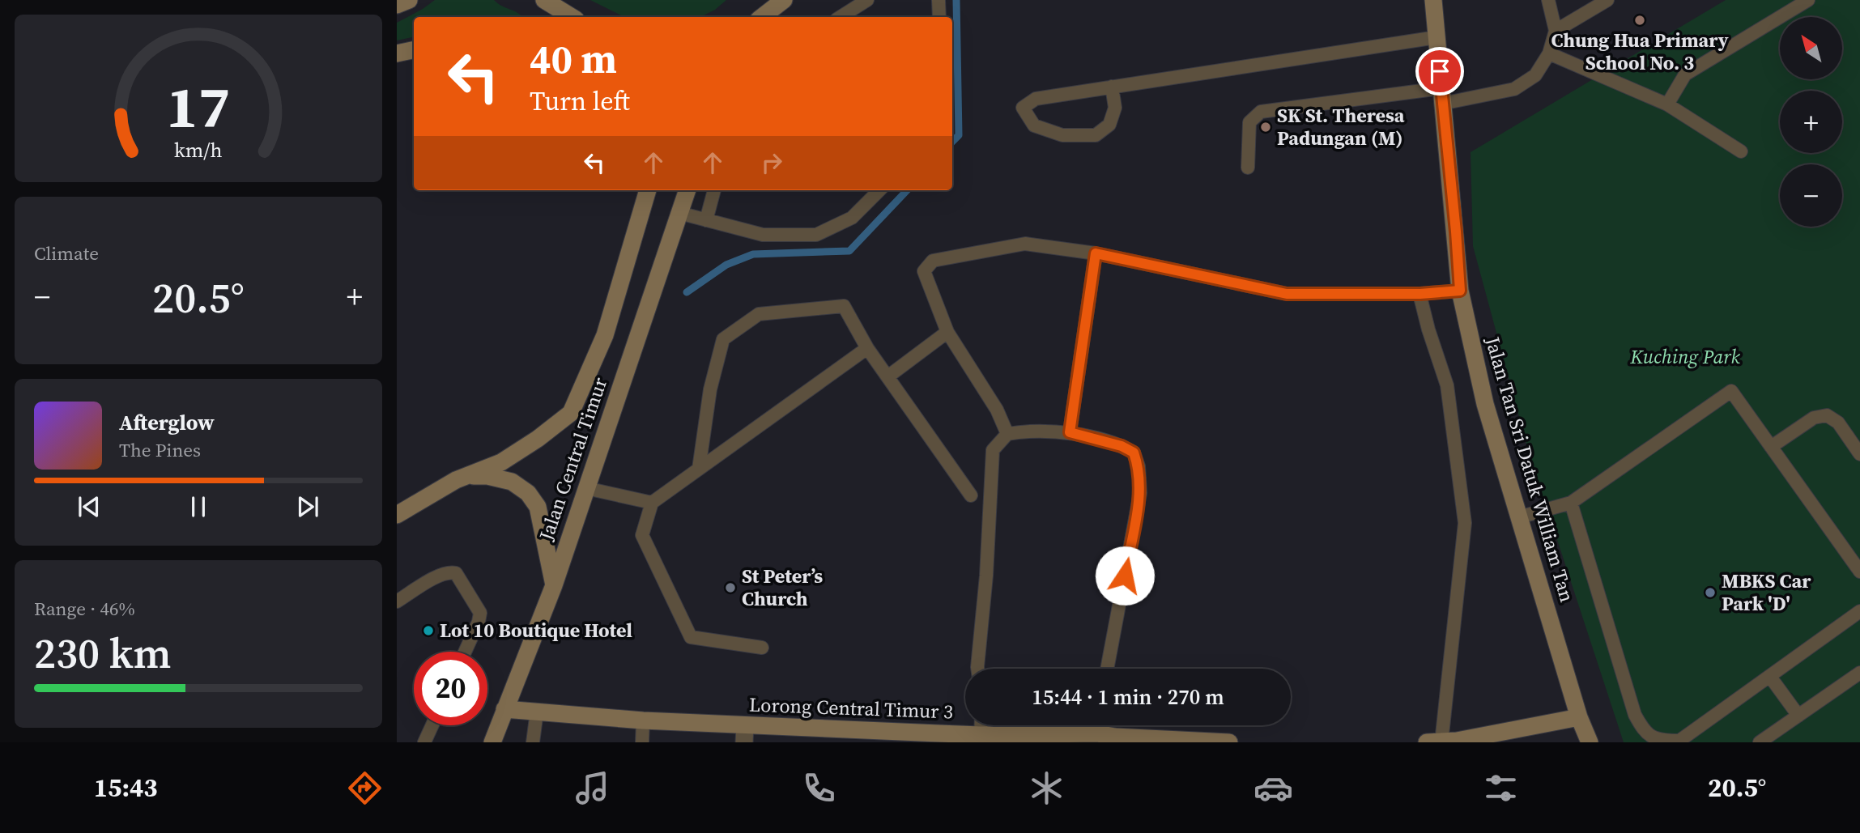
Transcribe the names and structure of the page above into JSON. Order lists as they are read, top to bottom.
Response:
{
  "streets": {
    "street": ["Jalan Central Timur", "Jalan Tan Sri Datuk William Tan", "Lorong Central Timur 3"]
  },
  "crossings": [
    ["Jalan Central Timur", "Lorong Central Timur 3"]
  ],
  "parks": ["Kuching Park"],
  "places": [
    "Chung Hua Primary School No. 3",
    "SK St. Theresa Padungan (M)",
    "St Peter’s Church",
    "MBKS Car Park 'D'",
    "Lot 10 Boutique Hotel"
  ],
  "north": "top left",
  "page": {
    "map_buttons": ["+", "−"],
    "turn": ["40 m", "Turn left"],
    "tile": [
      "Climate",
      ["Range · 46%", "230 km"]
    ],
    "heat": ["−", "20.5°", "+"],
    "song": ["Afterglow", "The Pines"],
    "limit": "20",
    "trip": "15:44 · 1 min · 270 m",
    "tabs": ["15:43", "20.5°"],
    "gauge": ["17", "km/h"]
  }
}
